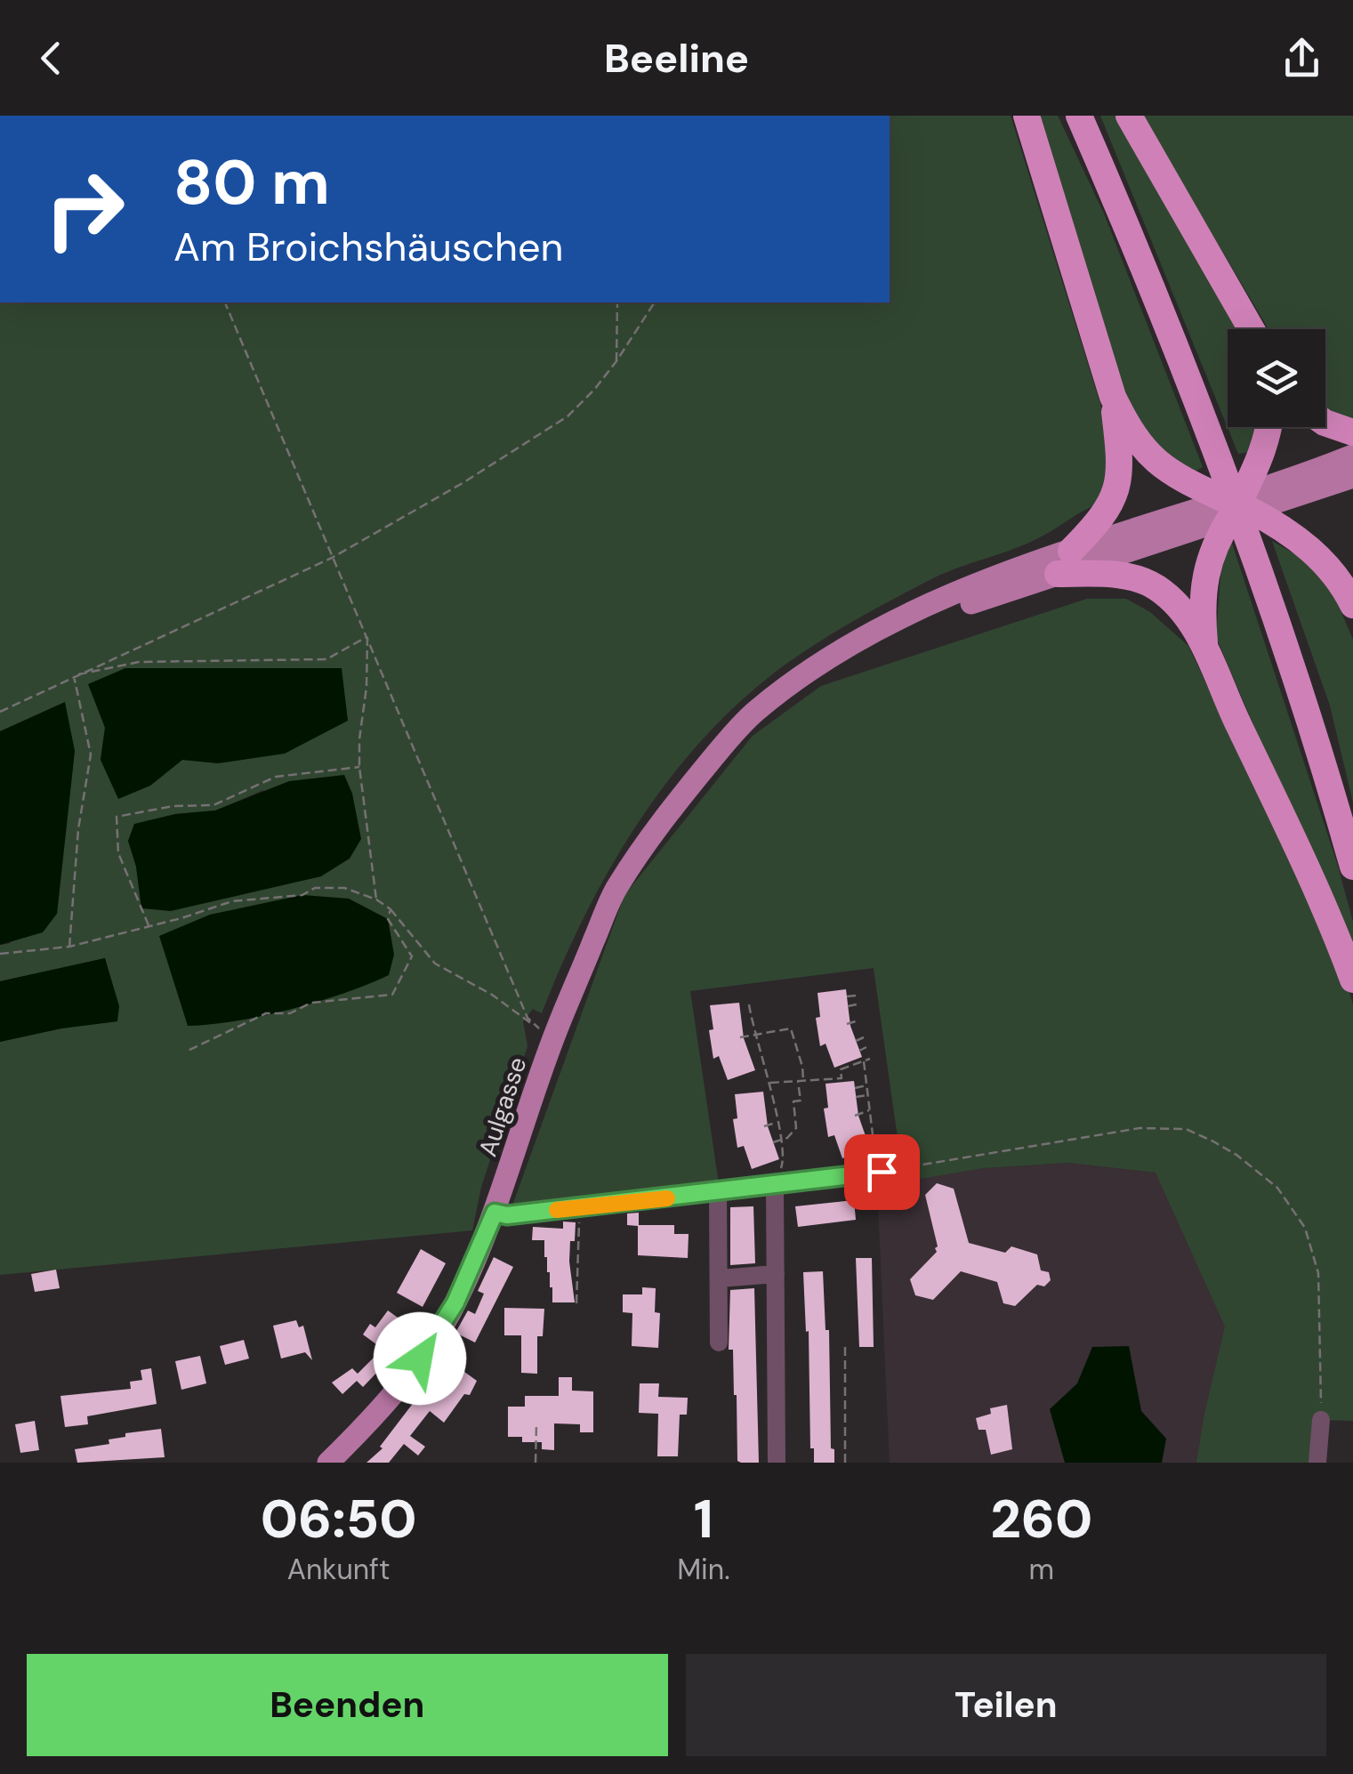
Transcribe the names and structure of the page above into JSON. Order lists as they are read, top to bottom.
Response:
{
  "streets": {
    "main road": ["Aulgasse"]
  },
  "page": {
    "header": "Beeline",
    "turn": ["80 m", "Am Broichshäuschen"],
    "eta": [
      "06:50",
      "Ankunft",
      "1",
      "Min.",
      "260",
      "m"
    ],
    "buttons": ["Beenden", "Teilen"]
  }
}
